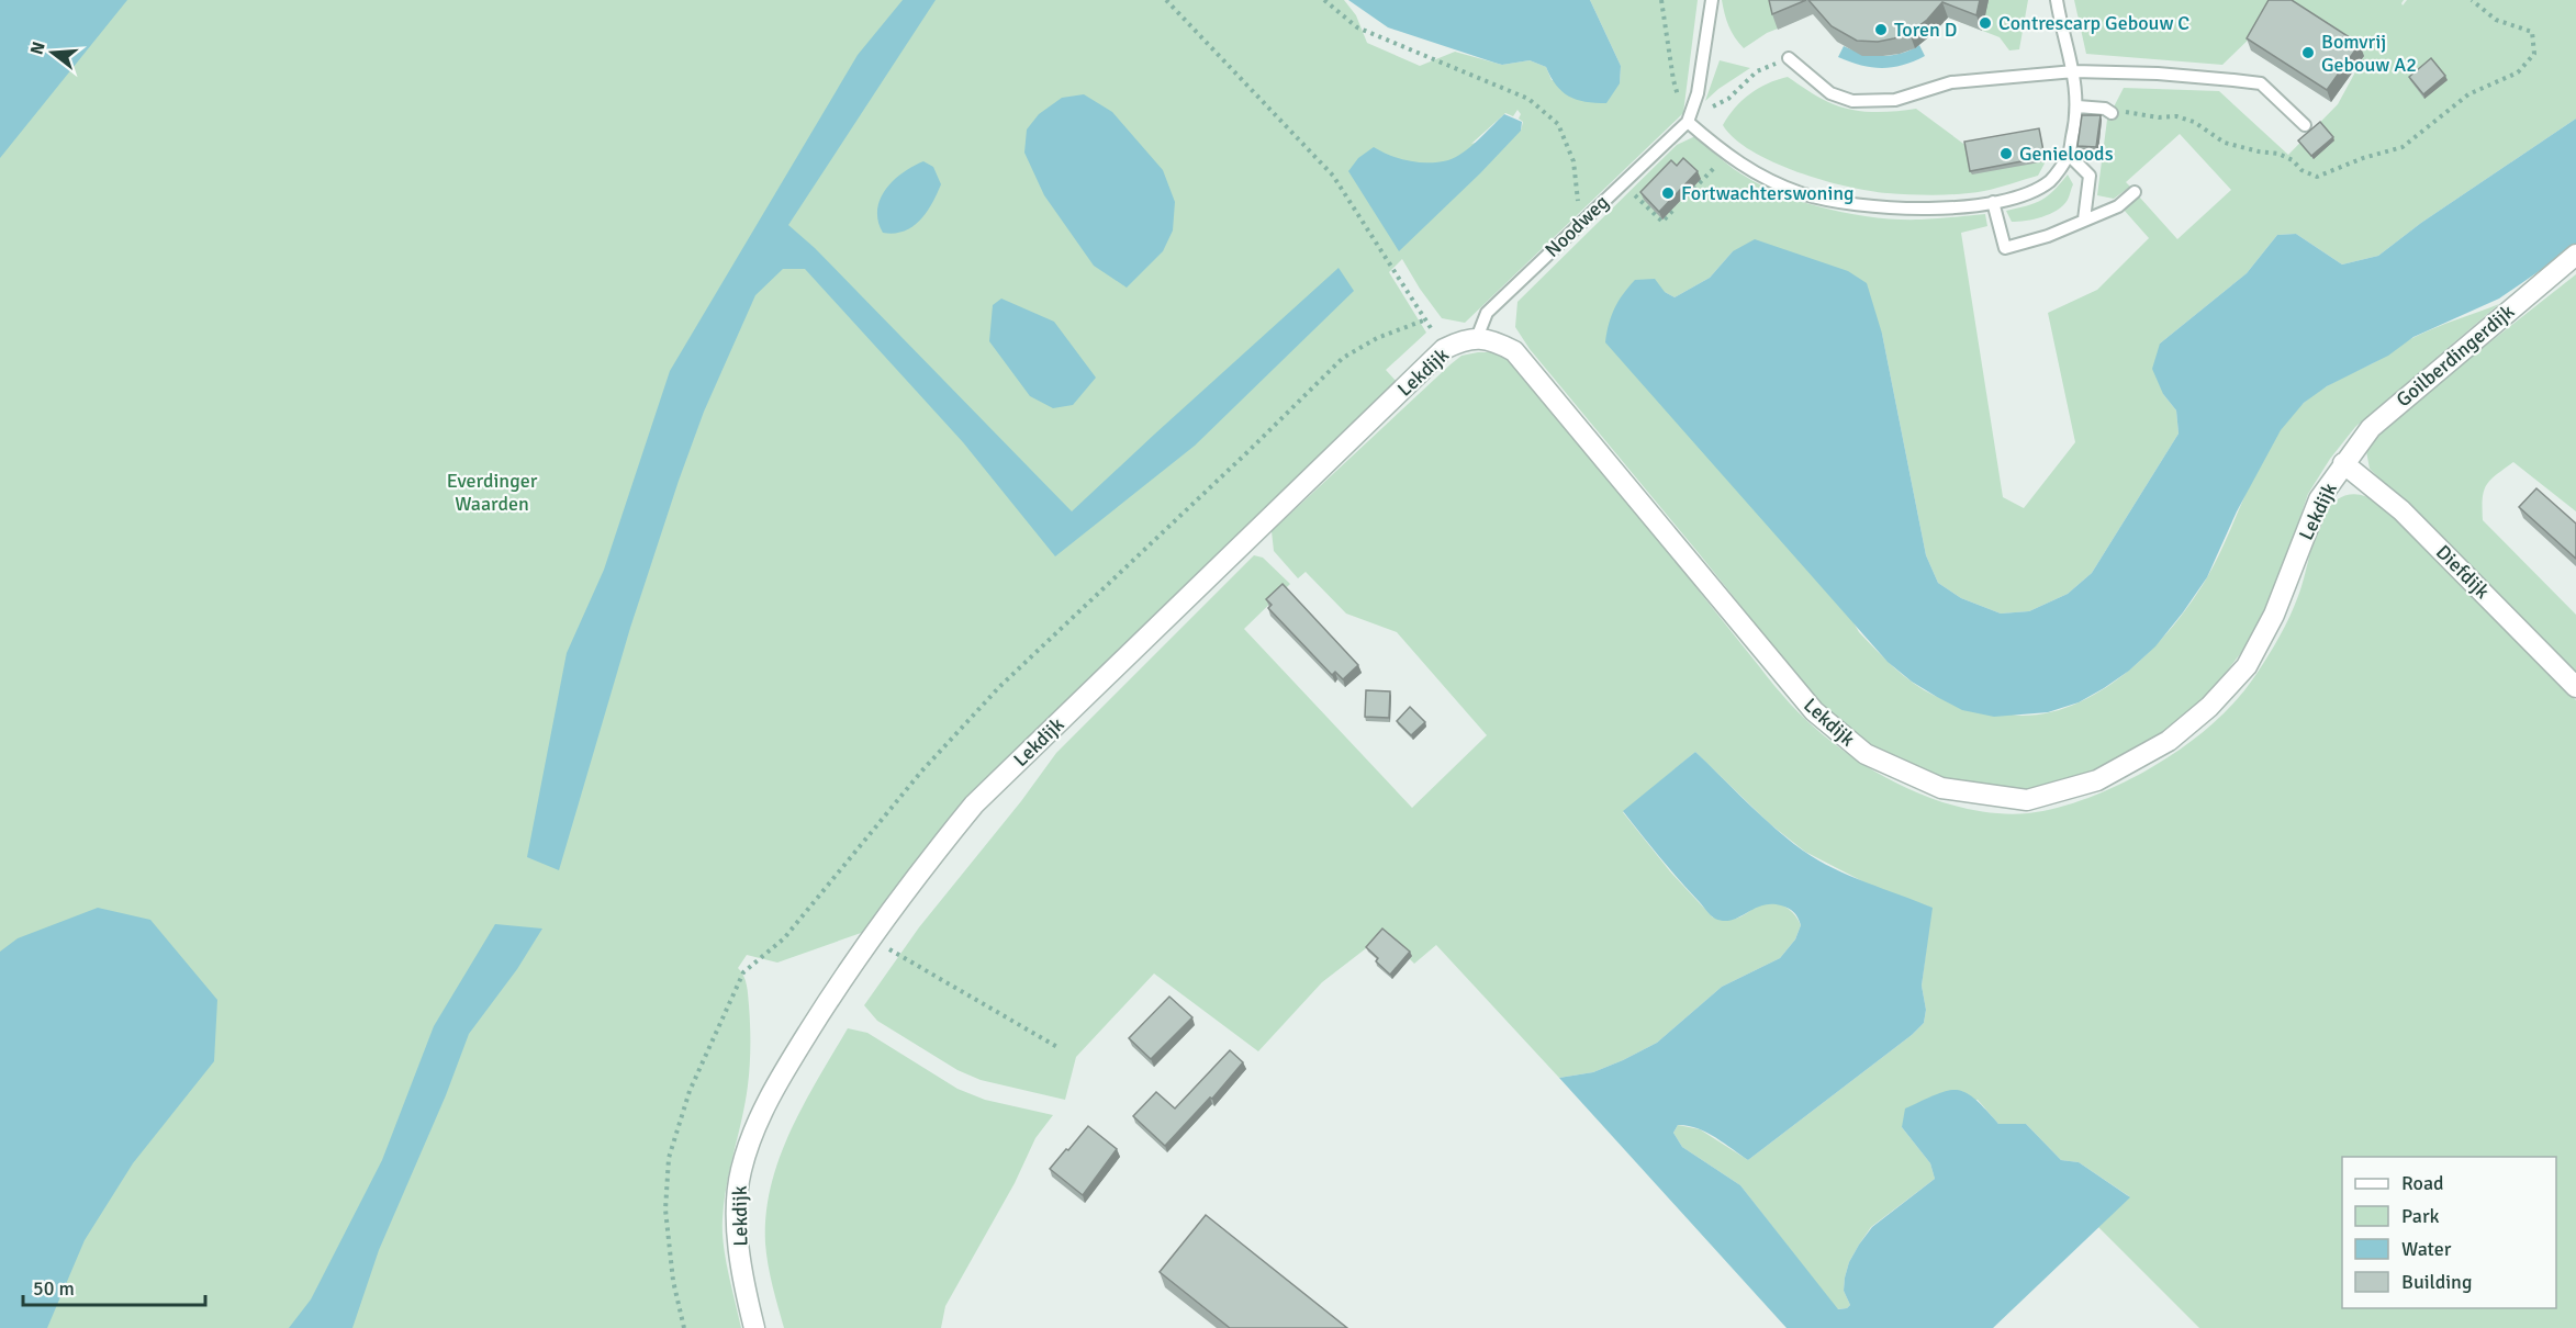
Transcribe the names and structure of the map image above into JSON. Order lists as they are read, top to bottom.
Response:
{
  "streets": {
    "street": ["Goilberdingerdijk", "Lekdijk", "Diefdijk"],
    "lane": ["Noodweg"]
  },
  "crossings": [
    ["Noodweg", "Lekdijk"],
    ["Goilberdingerdijk", "Lekdijk"],
    ["Goilberdingerdijk", "Diefdijk"],
    ["Lekdijk", "Diefdijk"]
  ],
  "parks": ["Everdinger Waarden"],
  "places": [
    "Contrescarp Gebouw C",
    "Toren D",
    "Bomvrij Gebouw A2",
    "Genieloods",
    "Fortwachterswoning"
  ],
  "legend": [
    "Road",
    "Park",
    "Water",
    "Building"
  ],
  "scale_bar": "50 m",
  "north": "left"
}
